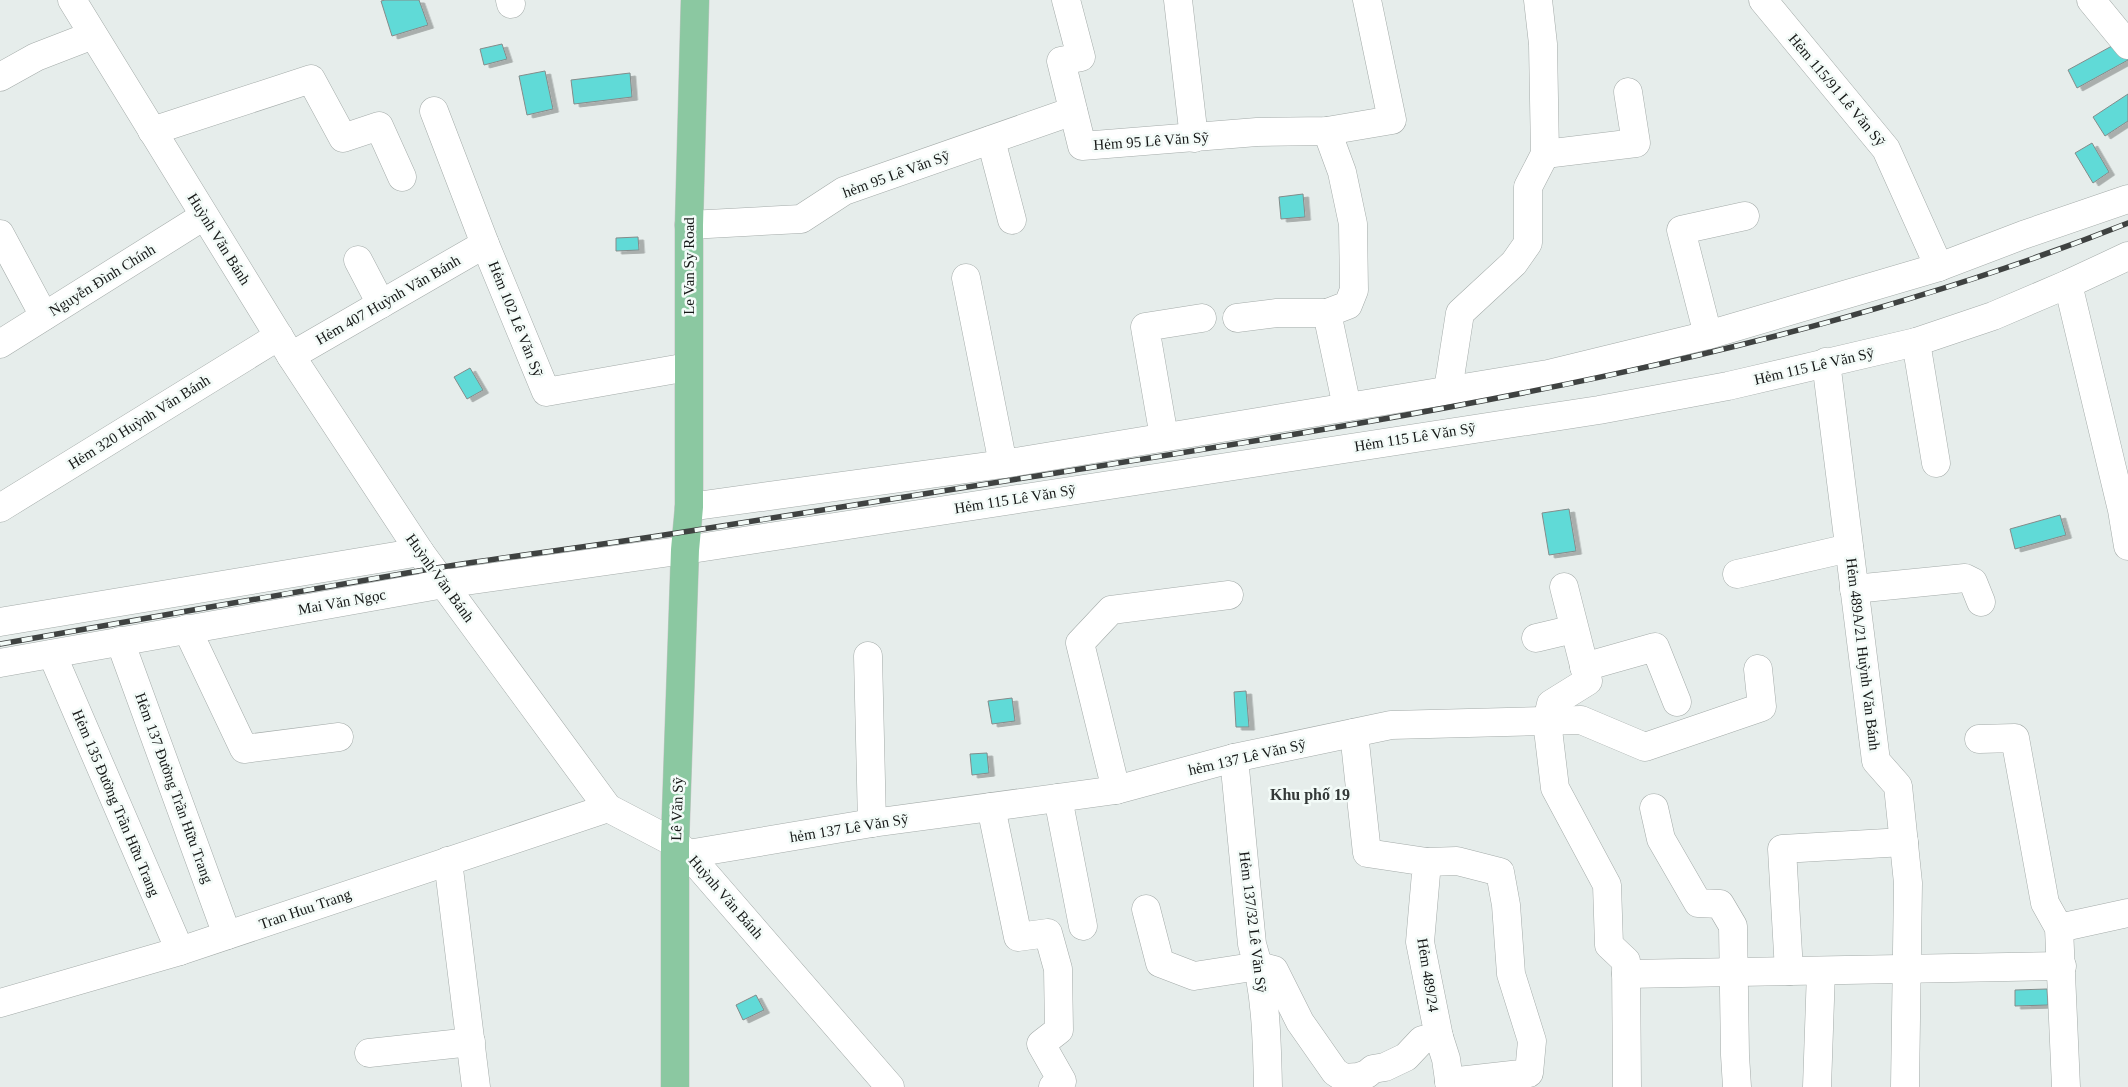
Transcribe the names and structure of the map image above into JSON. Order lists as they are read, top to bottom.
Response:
{
  "streets": {
    "main road": ["Le Van Sy Road", "Lê Văn Sỹ"],
    "street": [
      "Hẻm 115/91 Lê Văn Sỹ",
      "Hẻm 95 Lê Văn Sỹ",
      "hẻm 95 Lê Văn Sỹ",
      "Huỳnh Văn Bánh",
      "Nguyễn Đình Chính",
      "Hẻm 407 Huỳnh Văn Bánh",
      "Hẻm 102 Lê Văn Sỹ",
      "Hẻm 115 Lê Văn Sỹ",
      "Hẻm 320 Huỳnh Văn Bánh",
      "Mai Văn Ngọc",
      "Hẻm 489A/21 Huỳnh Văn Bánh",
      "hẻm 137 Lê Văn Sỹ",
      "Hẻm 137 Đường Trần Hữu Trang",
      "Hẻm 135 Đường Trần Hữu Trang",
      "Tran Huu Trang",
      "Hẻm 137/32 Lê Văn Sỹ",
      "Hẻm 489/24"
    ]
  },
  "crossings": [
    ["Hẻm 95 Lê Văn Sỹ", "hẻm 95 Lê Văn Sỹ"],
    ["hẻm 95 Lê Văn Sỹ", "Le Van Sy Road"],
    ["Huỳnh Văn Bánh", "Nguyễn Đình Chính"],
    ["Huỳnh Văn Bánh", "Hẻm 407 Huỳnh Văn Bánh"],
    ["Huỳnh Văn Bánh", "Hẻm 320 Huỳnh Văn Bánh"],
    ["Huỳnh Văn Bánh", "Mai Văn Ngọc"],
    ["Huỳnh Văn Bánh", "hẻm 137 Lê Văn Sỹ"],
    ["Huỳnh Văn Bánh", "Lê Văn Sỹ"],
    ["Huỳnh Văn Bánh", "Tran Huu Trang"],
    ["Le Van Sy Road", "Hẻm 102 Lê Văn Sỹ"],
    ["Le Van Sy Road", "Hẻm 115 Lê Văn Sỹ"],
    ["Le Van Sy Road", "Mai Văn Ngọc"],
    ["Le Van Sy Road", "Lê Văn Sỹ"],
    ["Hẻm 407 Huỳnh Văn Bánh", "Hẻm 102 Lê Văn Sỹ"],
    ["Hẻm 407 Huỳnh Văn Bánh", "Hẻm 320 Huỳnh Văn Bánh"],
    ["Hẻm 115 Lê Văn Sỹ", "Mai Văn Ngọc"],
    ["Hẻm 115 Lê Văn Sỹ", "Hẻm 489A/21 Huỳnh Văn Bánh"],
    ["Hẻm 115 Lê Văn Sỹ", "Lê Văn Sỹ"],
    ["Mai Văn Ngọc", "Hẻm 137 Đường Trần Hữu Trang"],
    ["Mai Văn Ngọc", "Hẻm 135 Đường Trần Hữu Trang"],
    ["Mai Văn Ngọc", "Lê Văn Sỹ"],
    ["hẻm 137 Lê Văn Sỹ", "Lê Văn Sỹ"],
    ["hẻm 137 Lê Văn Sỹ", "Hẻm 137/32 Lê Văn Sỹ"],
    ["Hẻm 137 Đường Trần Hữu Trang", "Tran Huu Trang"],
    ["Hẻm 135 Đường Trần Hữu Trang", "Tran Huu Trang"]
  ],
  "districts": ["Khu phố 19"]
}
